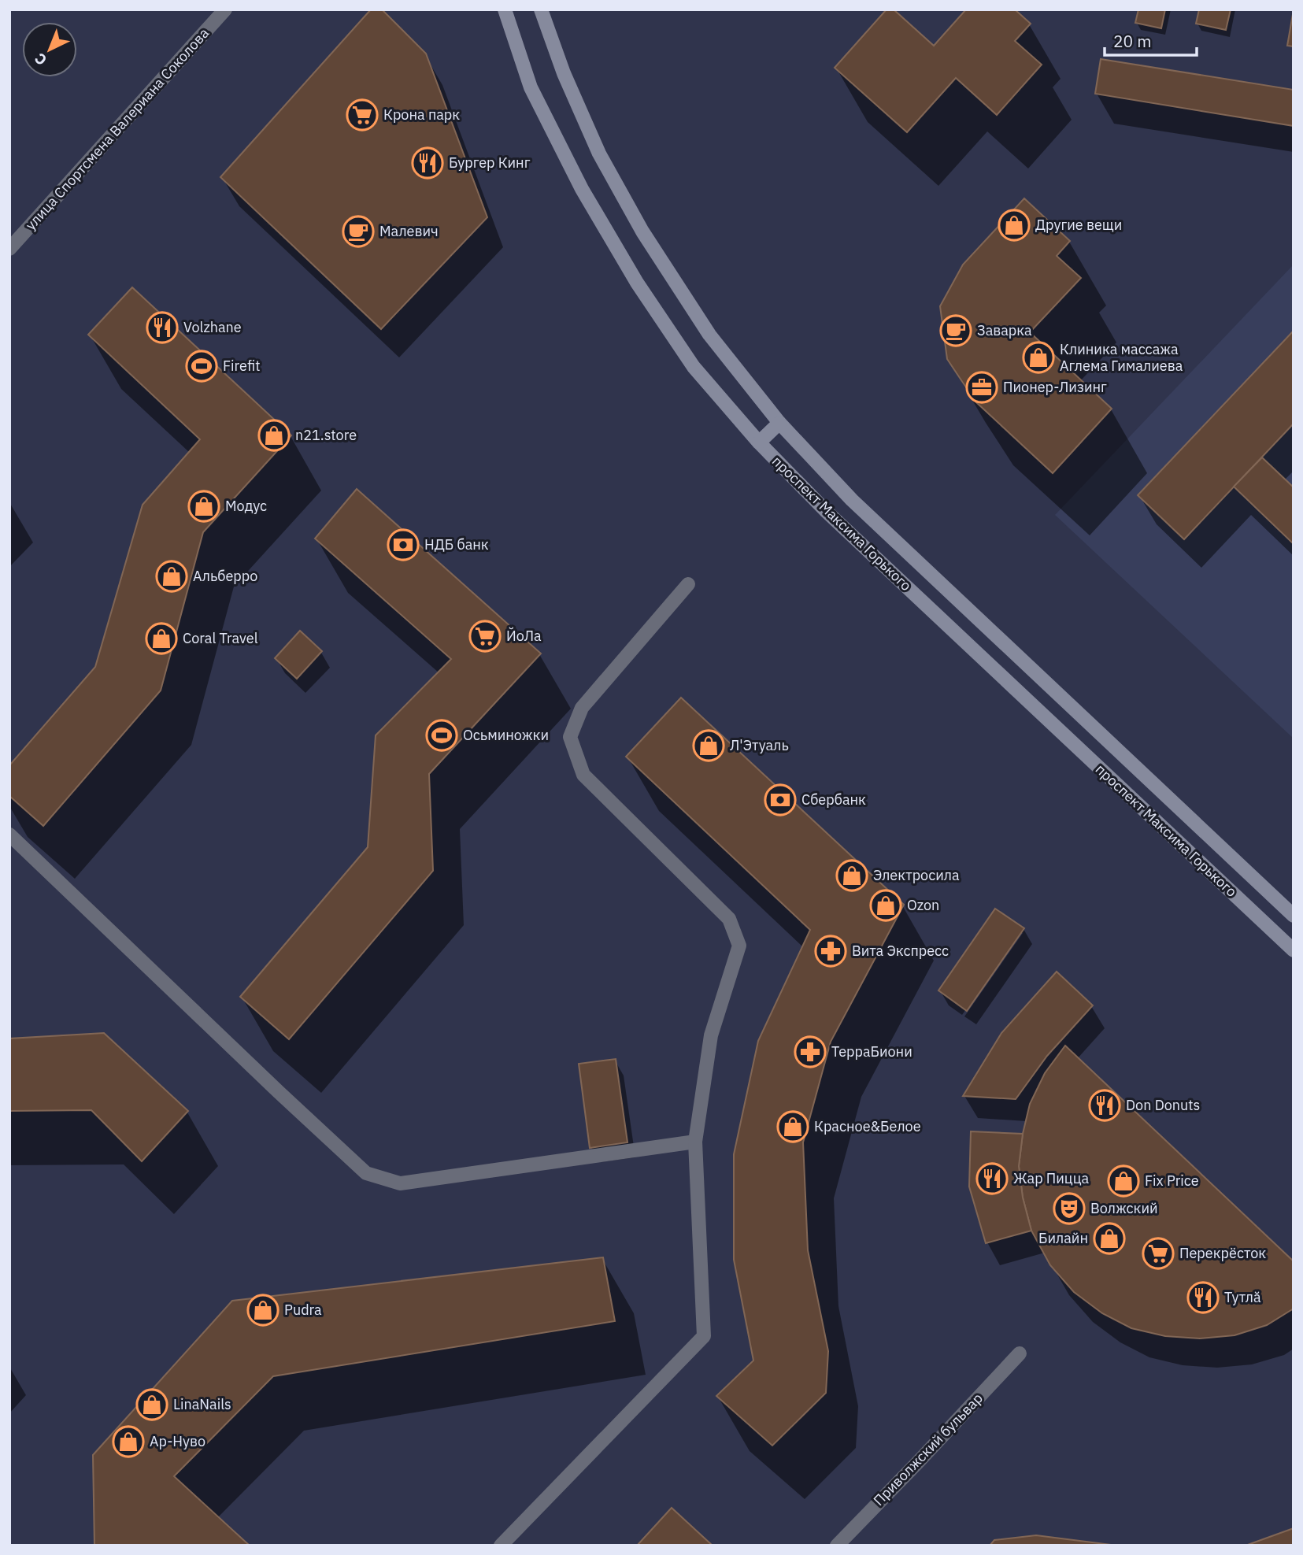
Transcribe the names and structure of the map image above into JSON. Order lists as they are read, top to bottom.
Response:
{
  "streets": {
    "main road": ["проспект Максима Горького"],
    "street": ["улица Спортсмена Валериана Соколова", "Приволжский бульвар"]
  },
  "places": {
    "supermarket": ["Крона парк", "ЙоЛа", "Перекрёсток"],
    "restaurant": [
      "Бургер Кинг",
      "Volzhane",
      "Don Donuts",
      "Жар Пицца",
      "Тутлӑ"
    ],
    "shop": [
      "Другие вещи",
      "Клиника массажа Аглема Гималиева",
      "n21.store",
      "Модус",
      "Альберро",
      "Coral Travel",
      "Л'Этуаль",
      "Электросила",
      "Ozon",
      "Красное&Белое",
      "Fix Price",
      "Билайн",
      "Pudra",
      "LinaNails",
      "Ар-Нуво"
    ],
    "cafe": ["Малевич", "Заварка"],
    "sports": ["Firefit", "Осьминожки"],
    "office": ["Пионер-Лизинг"],
    "bank": ["НДБ банк", "Сбербанк"],
    "pharmacy": ["Вита Экспресс", "ТерраБиони"],
    "theatre": ["Волжский"]
  },
  "scale_bar": "20 m",
  "north": "bottom left"
}
